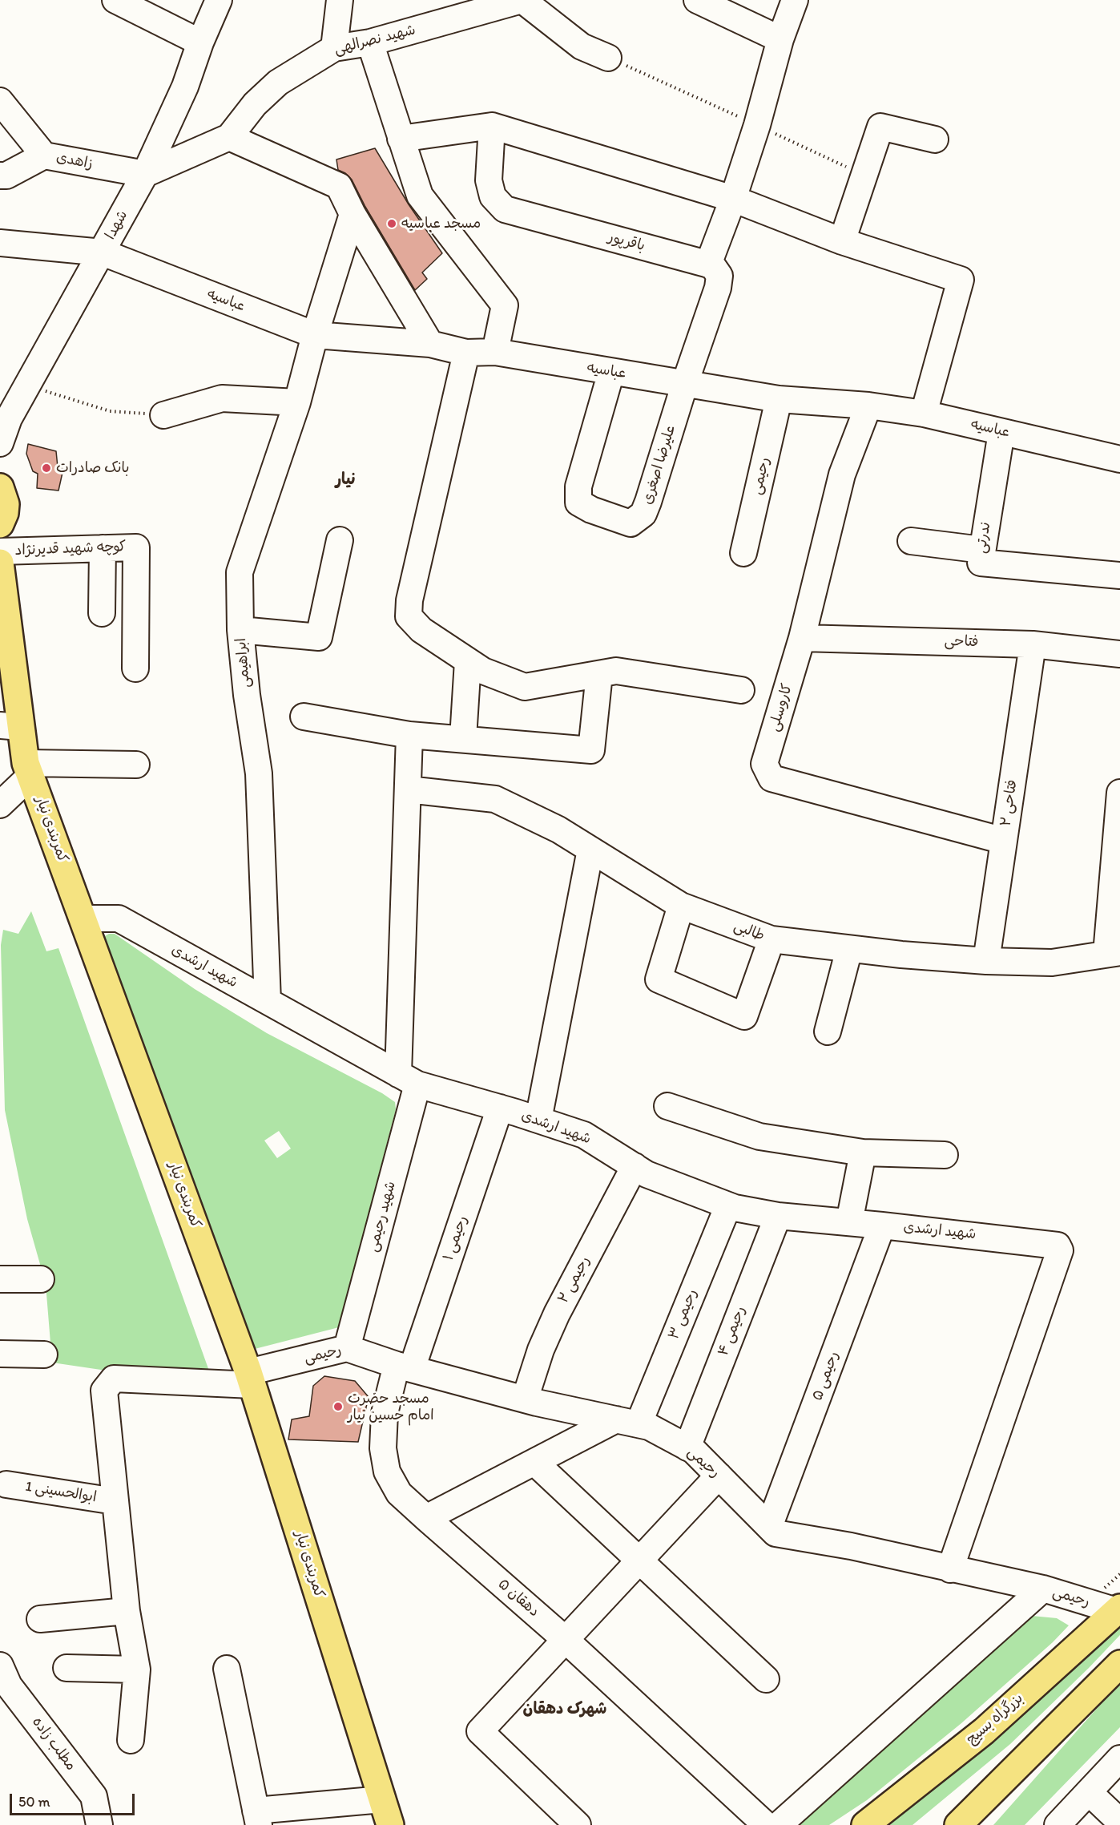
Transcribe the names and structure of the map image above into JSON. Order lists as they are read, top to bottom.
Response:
{
  "streets": {
    "main road": ["کمربندی نیار", "بزرگراه بسیج"],
    "street": [
      "شهید نصرالهی",
      "زاهدی",
      "شهدا",
      "باقرپور",
      "عباسیه",
      "علیرضا اصغری",
      "رحیمی",
      "ندرتی",
      "کوچه شهید قدیرنژاد",
      "فتاحی",
      "ابراهیمی",
      "کاروسلی",
      "فتاحی ۲",
      "طالبی",
      "شهید ارشدی",
      "شهید رحیمی",
      "رحیمی ۱",
      "رحیمی ۲",
      "رحیمی ۳",
      "رحیمی ۴",
      "رحیمی ۵",
      "ابوالحسینی 1",
      "دهقان ۵",
      "مطلب زاده"
    ]
  },
  "crossings": [
    ["زاهدی", "شهدا"],
    ["شهدا", "عباسیه"],
    ["عباسیه", "علیرضا اصغری"],
    ["عباسیه", "رحیمی"],
    ["عباسیه", "ندرتی"],
    ["عباسیه", "ابراهیمی"],
    ["عباسیه", "کاروسلی"],
    ["رحیمی", "کمربندی نیار"],
    ["رحیمی", "شهید ارشدی"],
    ["رحیمی", "شهید رحیمی"],
    ["رحیمی", "رحیمی ۱"],
    ["رحیمی", "رحیمی ۲"],
    ["رحیمی", "رحیمی ۳"],
    ["رحیمی", "رحیمی ۴"],
    ["رحیمی", "رحیمی ۵"],
    ["رحیمی", "ابوالحسینی 1"],
    ["رحیمی", "بزرگراه بسیج"],
    ["فتاحی", "کاروسلی"],
    ["فتاحی", "فتاحی ۲"],
    ["ابراهیمی", "شهید ارشدی"],
    ["کاروسلی", "فتاحی ۲"],
    ["فتاحی ۲", "طالبی"],
    ["کمربندی نیار", "شهید ارشدی"],
    ["طالبی", "شهید رحیمی"],
    ["شهید ارشدی", "شهید رحیمی"],
    ["شهید ارشدی", "رحیمی ۱"],
    ["شهید ارشدی", "رحیمی ۲"],
    ["شهید ارشدی", "رحیمی ۳"],
    ["شهید ارشدی", "رحیمی ۴"],
    ["شهید ارشدی", "رحیمی ۵"],
    ["رحیمی ۱", "دهقان ۵"]
  ],
  "districts": ["نیار", "شهرک دهقان"],
  "places": ["مسجد عباسیه", "بانک صادرات", "مسجد حضرت امام حسین نیار"],
  "scale_bar": "50 m"
}
